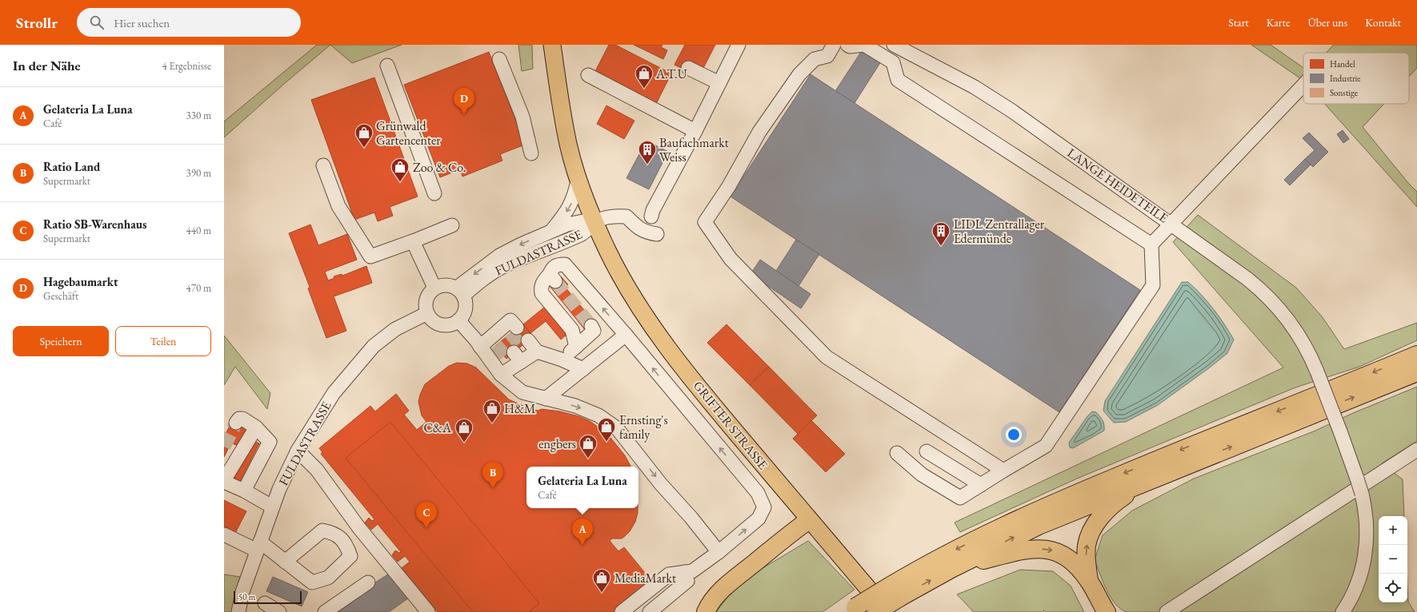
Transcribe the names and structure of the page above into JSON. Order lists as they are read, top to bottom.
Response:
{
  "streets": {
    "main road": ["GRIFTER STRASSE"],
    "street": ["LANGE HEIDETEILE", "FULDASTRASSE"]
  },
  "crossings": [
    ["FULDASTRASSE", "GRIFTER STRASSE"]
  ],
  "places": {
    "shop": [
      "A.T.U",
      "Grünwald Gartencenter",
      "Zoo & Co.",
      "H&M",
      "Ernsting's family",
      "C&A",
      "engbers",
      "MediaMarkt"
    ],
    "building": ["Baufachmarkt Weiss", "LIDL Zentrallager Edermünde"]
  },
  "legend": ["Handel", "Industrie", "Sonstige"],
  "scale_bar": "50 m",
  "page": {
    "header": "Strollr",
    "search": "Hier suchen",
    "nav": [
      "Start",
      "Karte",
      "Über uns",
      "Kontakt"
    ],
    "heading": ["In der Nähe", "4 Ergebnisse"],
    "list": [
      {
        "mark": "A",
        "name": "Gelateria La Luna",
        "note": "Café",
        "value": "330 m"
      },
      {
        "mark": "B",
        "name": "Ratio Land",
        "note": "Supermarkt",
        "value": "390 m"
      },
      {
        "mark": "C",
        "name": "Ratio SB-Warenhaus",
        "note": "Supermarkt",
        "value": "440 m"
      },
      {
        "mark": "D",
        "name": "Hagebaumarkt",
        "note": "Geschäft",
        "value": "470 m"
      }
    ],
    "pins": [
      "D",
      "B",
      "C",
      "A"
    ],
    "buttons": ["Speichern", "Teilen"],
    "popup": ["Gelateria La Luna", "Café"],
    "map_buttons": ["+", "−"],
    "scale": "50 m"
  }
}
